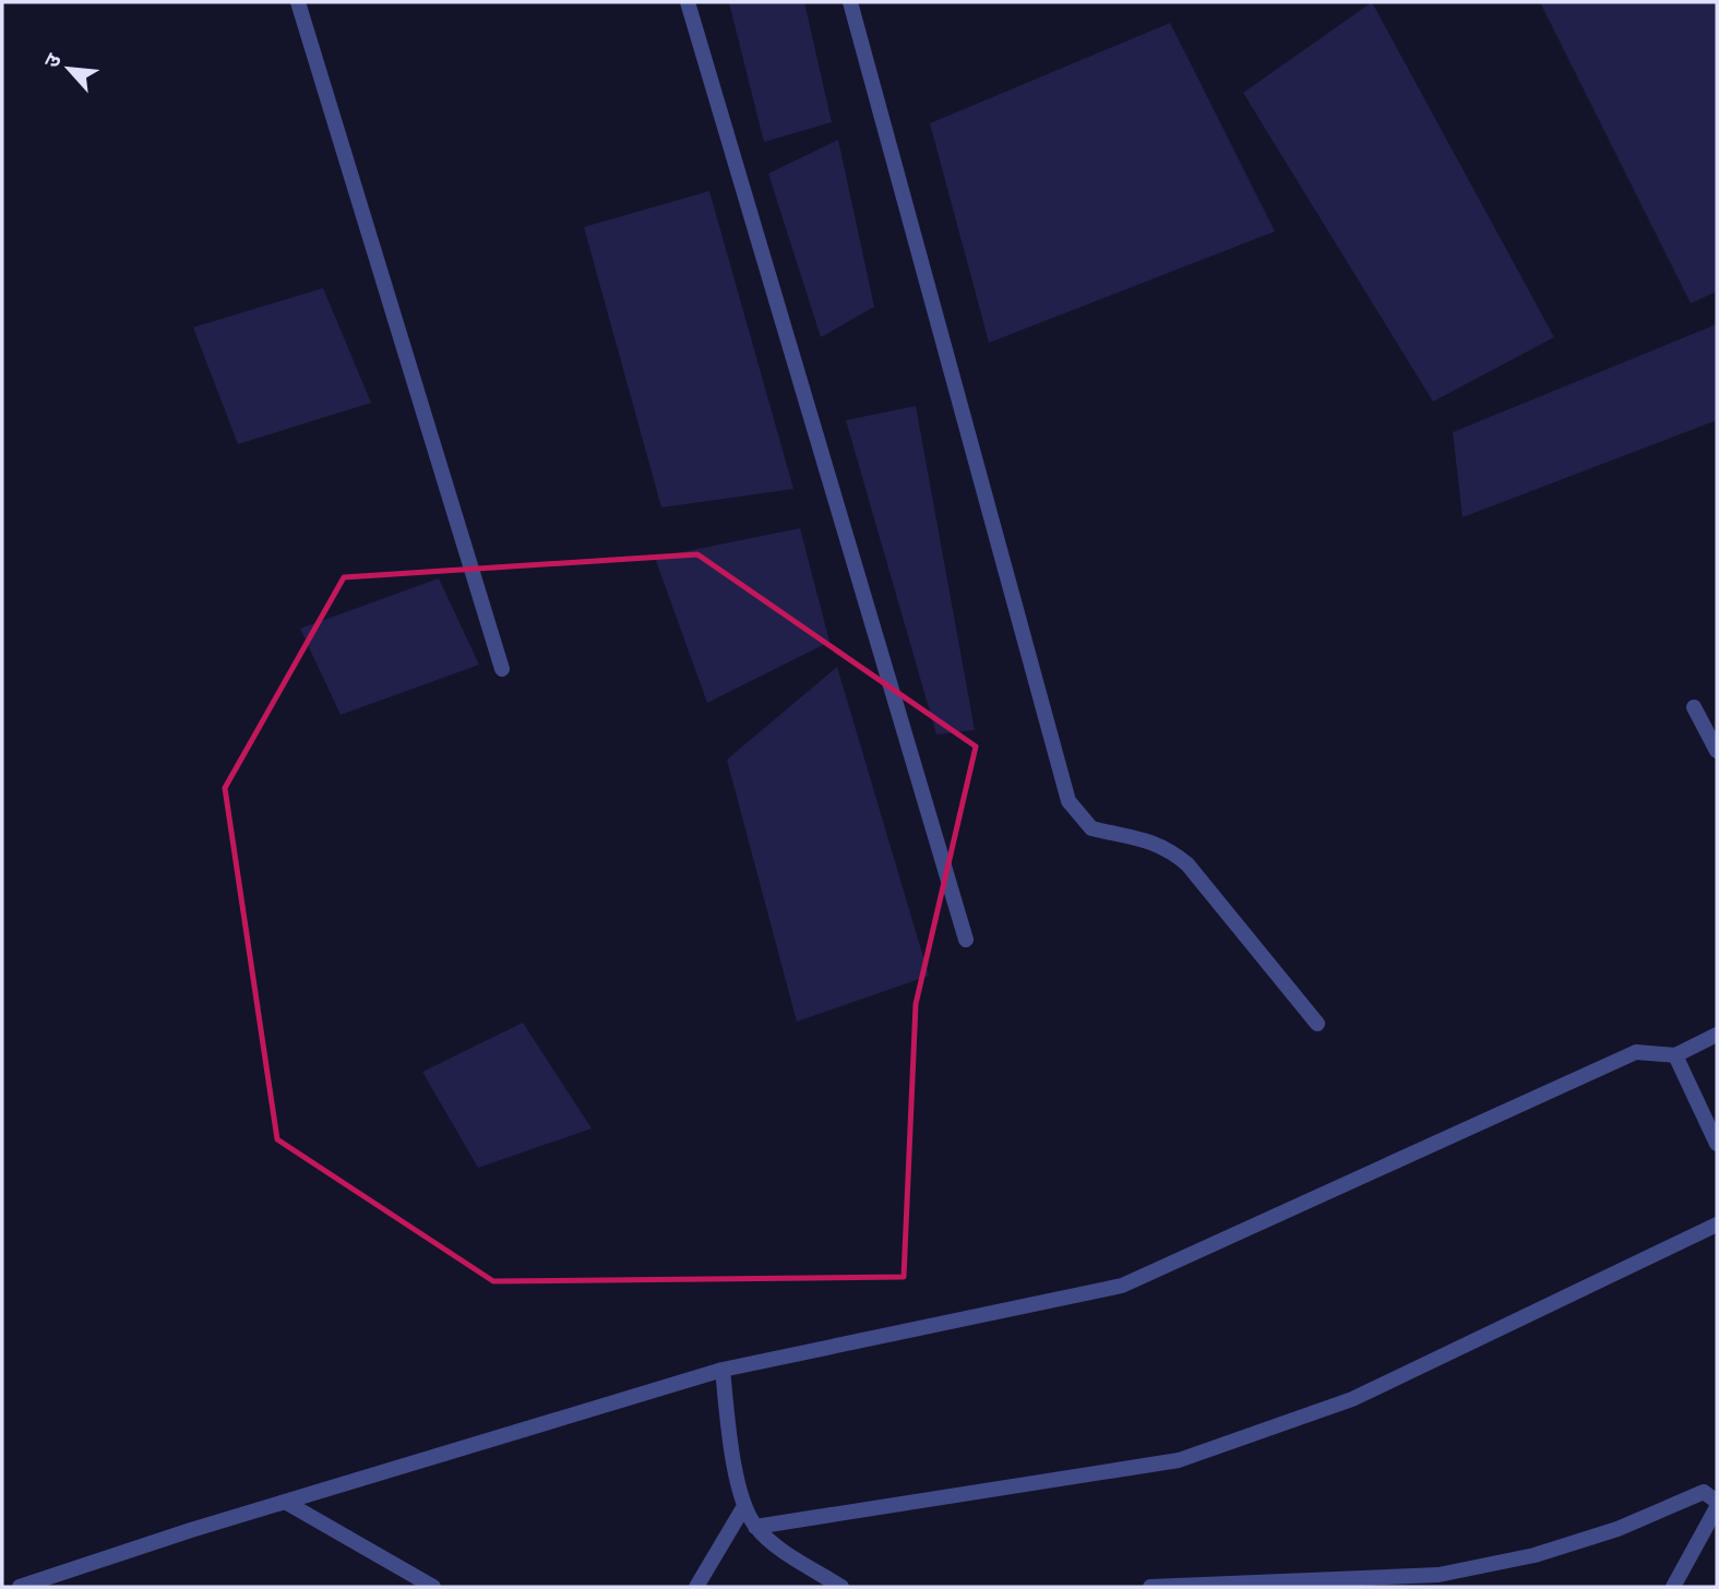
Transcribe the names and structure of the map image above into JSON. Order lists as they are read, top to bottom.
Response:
{
  "north": "top left"
}
